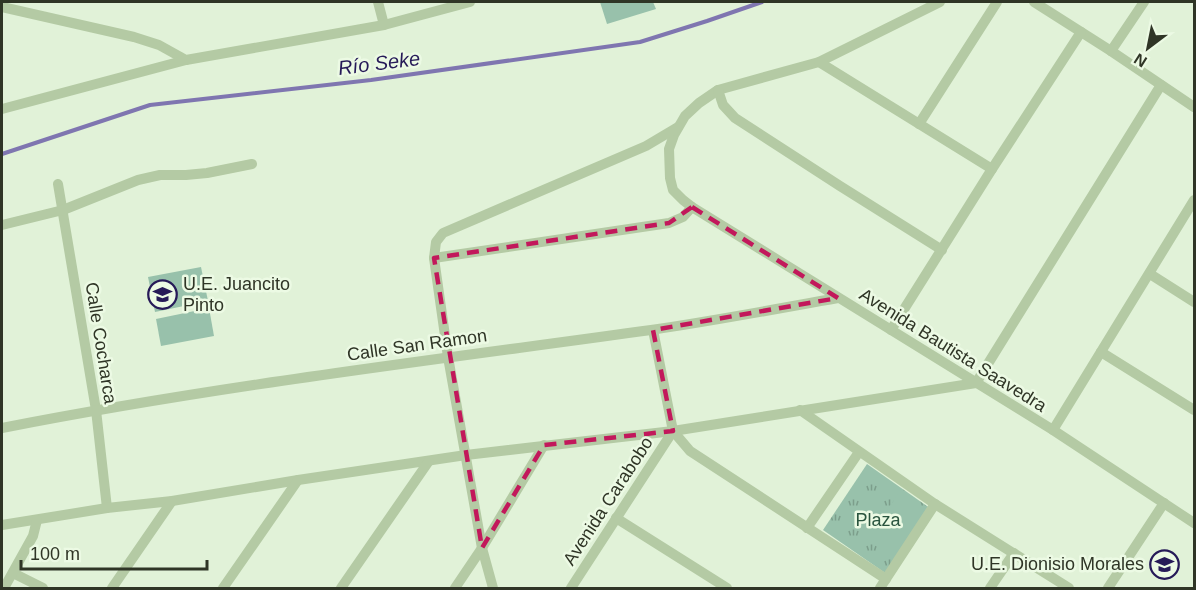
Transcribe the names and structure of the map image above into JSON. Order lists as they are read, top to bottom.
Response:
{
  "streets": {
    "street": [
      "Calle Cocharca",
      "Calle San Ramon",
      "Avenida Bautista Saavedra",
      "Avenida Carabobo"
    ]
  },
  "crossings": [
    ["Calle Cocharca", "Calle San Ramon"],
    ["Calle San Ramon", "Avenida Bautista Saavedra"]
  ],
  "water": ["Río Seke"],
  "parks": ["Plaza"],
  "places": {
    "school or university": ["U.E. Juancito Pinto", "U.E. Dionisio Morales"]
  },
  "scale_bar": "100 m",
  "north": "bottom left"
}
